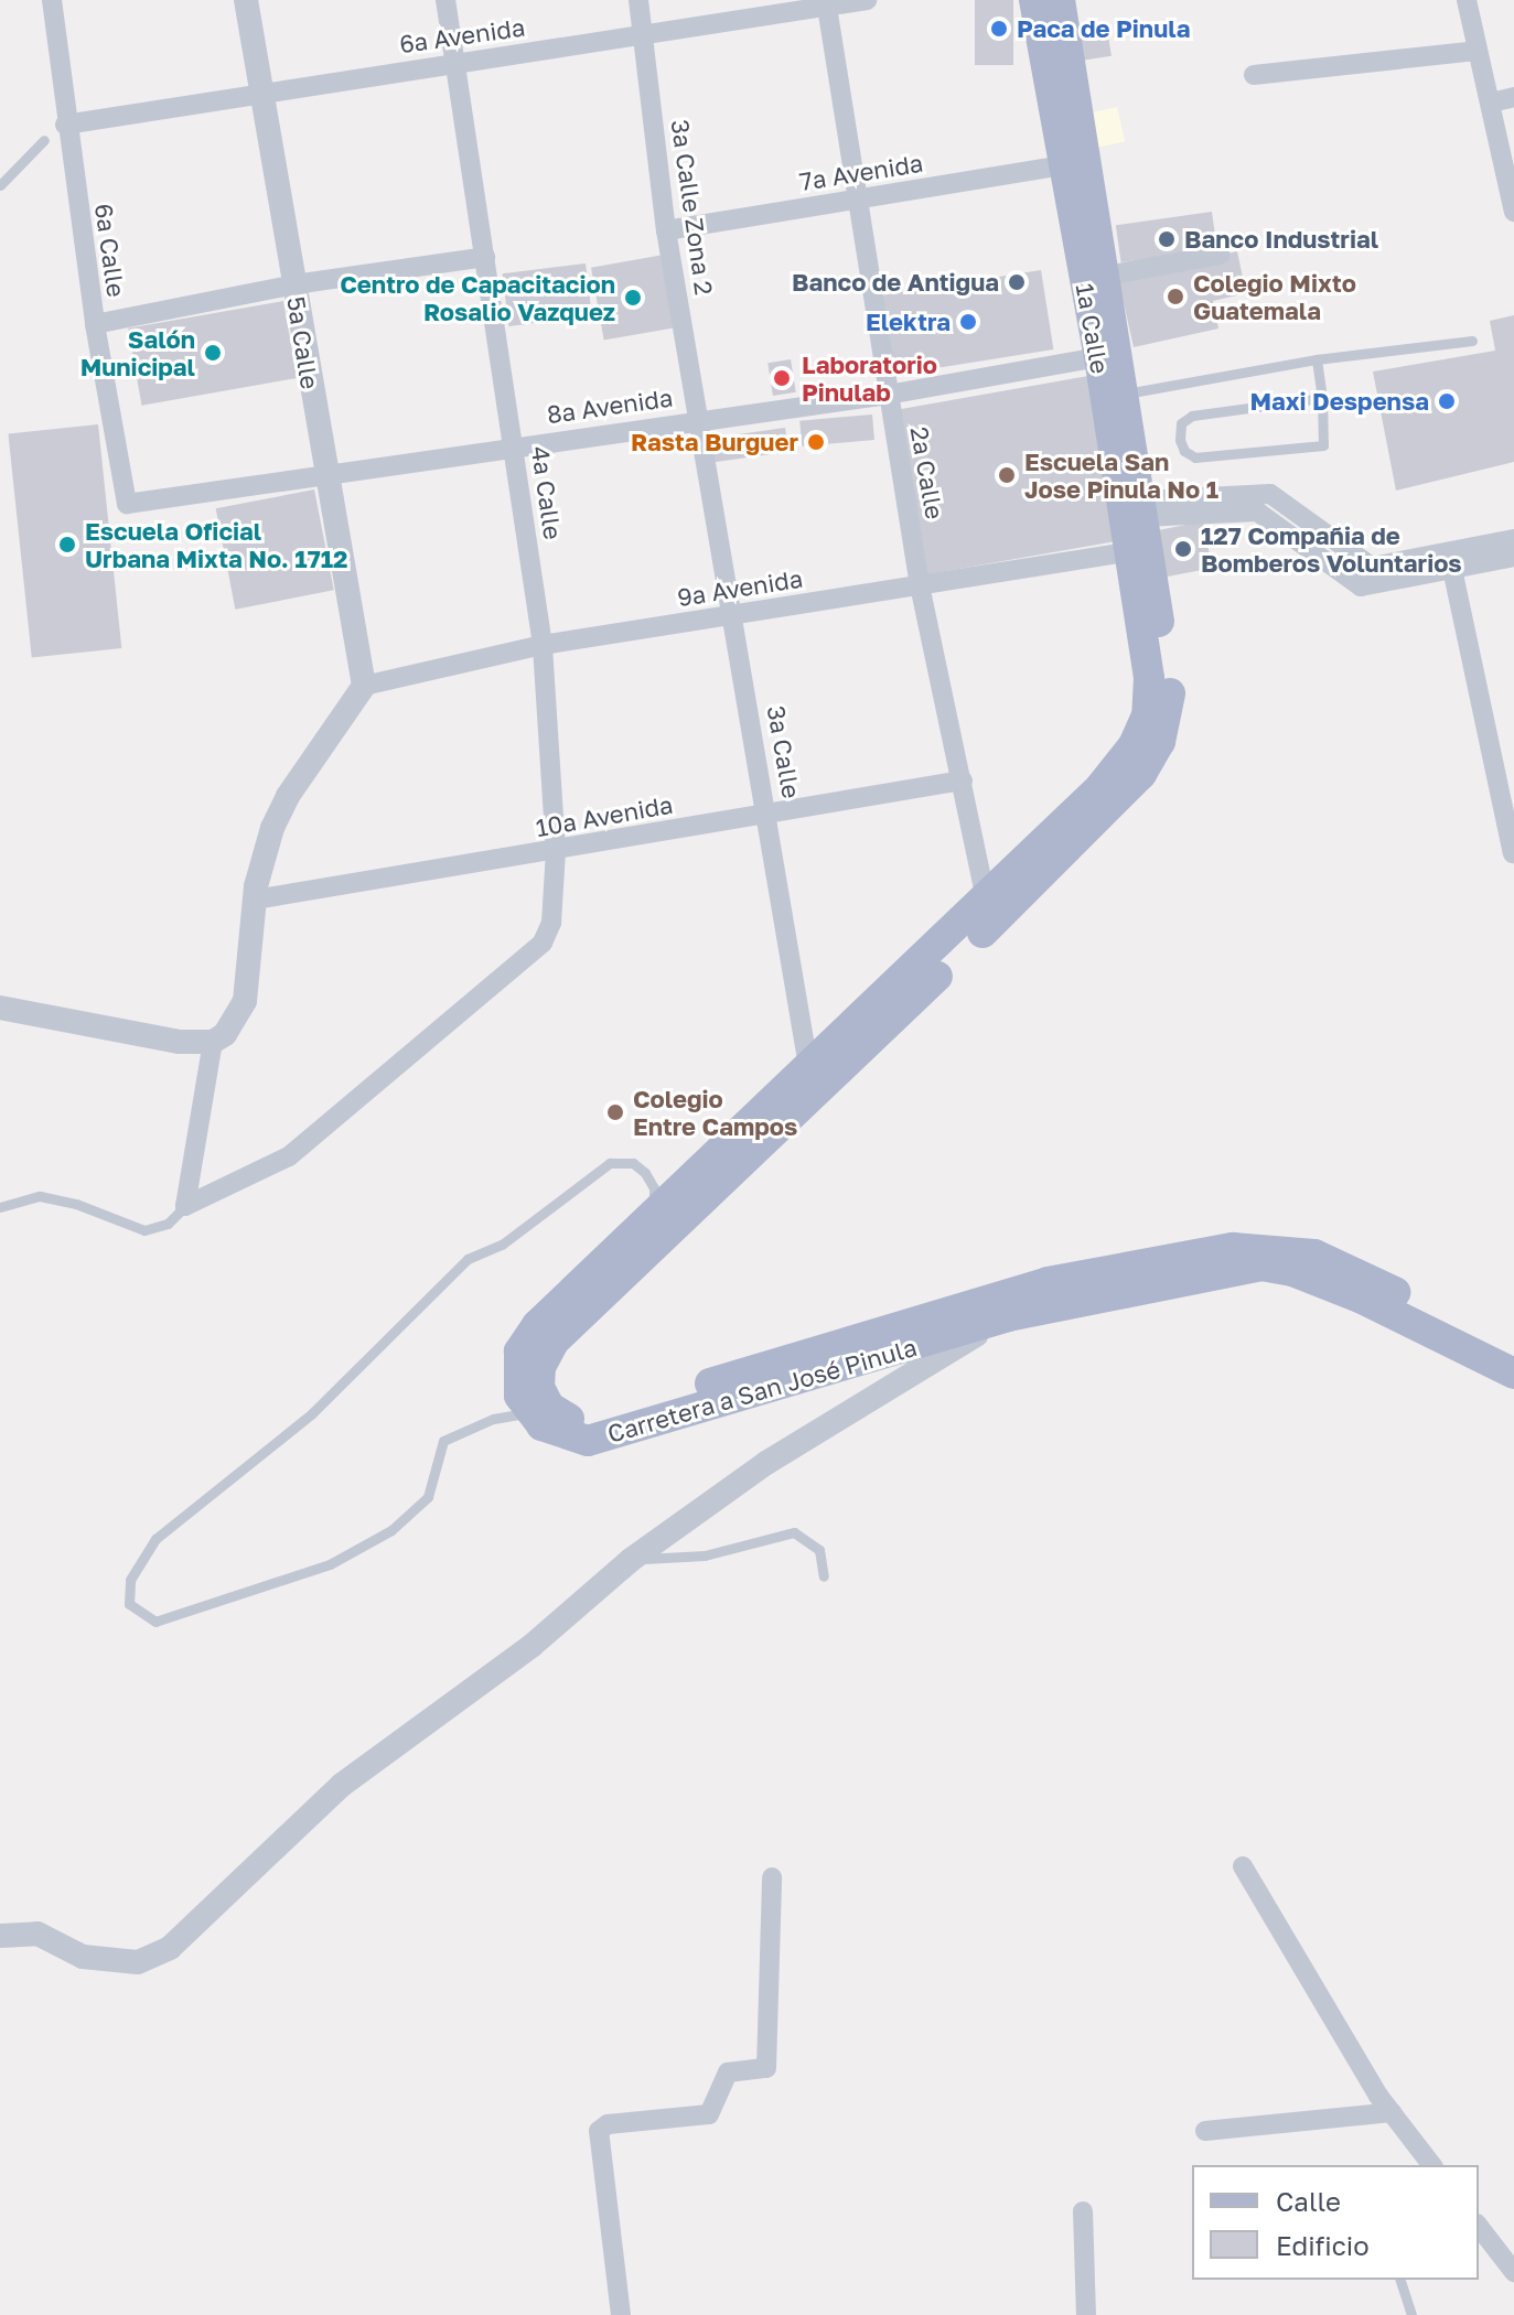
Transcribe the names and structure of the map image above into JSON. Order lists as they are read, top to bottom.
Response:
{
  "streets": {
    "main road": ["1a Calle", "Carretera a San José Pinula"],
    "street": [
      "6a Avenida",
      "7a Avenida",
      "3a Calle Zona 2",
      "6a Calle",
      "5a Calle",
      "8a Avenida",
      "2a Calle",
      "4a Calle",
      "9a Avenida",
      "3a Calle",
      "10a Avenida"
    ]
  },
  "crossings": [
    ["6a Avenida", "3a Calle Zona 2"],
    ["6a Avenida", "6a Calle"],
    ["6a Avenida", "5a Calle"],
    ["6a Avenida", "2a Calle"],
    ["6a Avenida", "4a Calle"],
    ["7a Avenida", "3a Calle Zona 2"],
    ["7a Avenida", "1a Calle"],
    ["7a Avenida", "2a Calle"],
    ["3a Calle Zona 2", "8a Avenida"],
    ["3a Calle Zona 2", "3a Calle"],
    ["6a Calle", "8a Avenida"],
    ["1a Calle", "8a Avenida"],
    ["1a Calle", "9a Avenida"],
    ["1a Calle", "Carretera a San José Pinula"],
    ["5a Calle", "8a Avenida"],
    ["5a Calle", "9a Avenida"],
    ["8a Avenida", "2a Calle"],
    ["8a Avenida", "4a Calle"],
    ["8a Avenida", "3a Calle"],
    ["2a Calle", "9a Avenida"],
    ["2a Calle", "10a Avenida"],
    ["2a Calle", "Carretera a San José Pinula"],
    ["4a Calle", "9a Avenida"],
    ["4a Calle", "10a Avenida"],
    ["9a Avenida", "3a Calle"],
    ["3a Calle", "10a Avenida"],
    ["3a Calle", "Carretera a San José Pinula"]
  ],
  "places": [
    "Paca de Pinula",
    "Banco Industrial",
    "Banco de Antigua",
    "Colegio Mixto Guatemala",
    "Centro de Capacitacion Rosalio Vazquez",
    "Elektra",
    "Salón Municipal",
    "Laboratorio Pinulab",
    "Maxi Despensa",
    "Rasta Burguer",
    "Escuela San Jose Pinula No 1",
    "Escuela Oficial Urbana Mixta No. 1712",
    "127 Compañia de Bomberos Voluntarios",
    "Colegio Entre Campos"
  ],
  "legend": ["Calle", "Edificio"]
}
